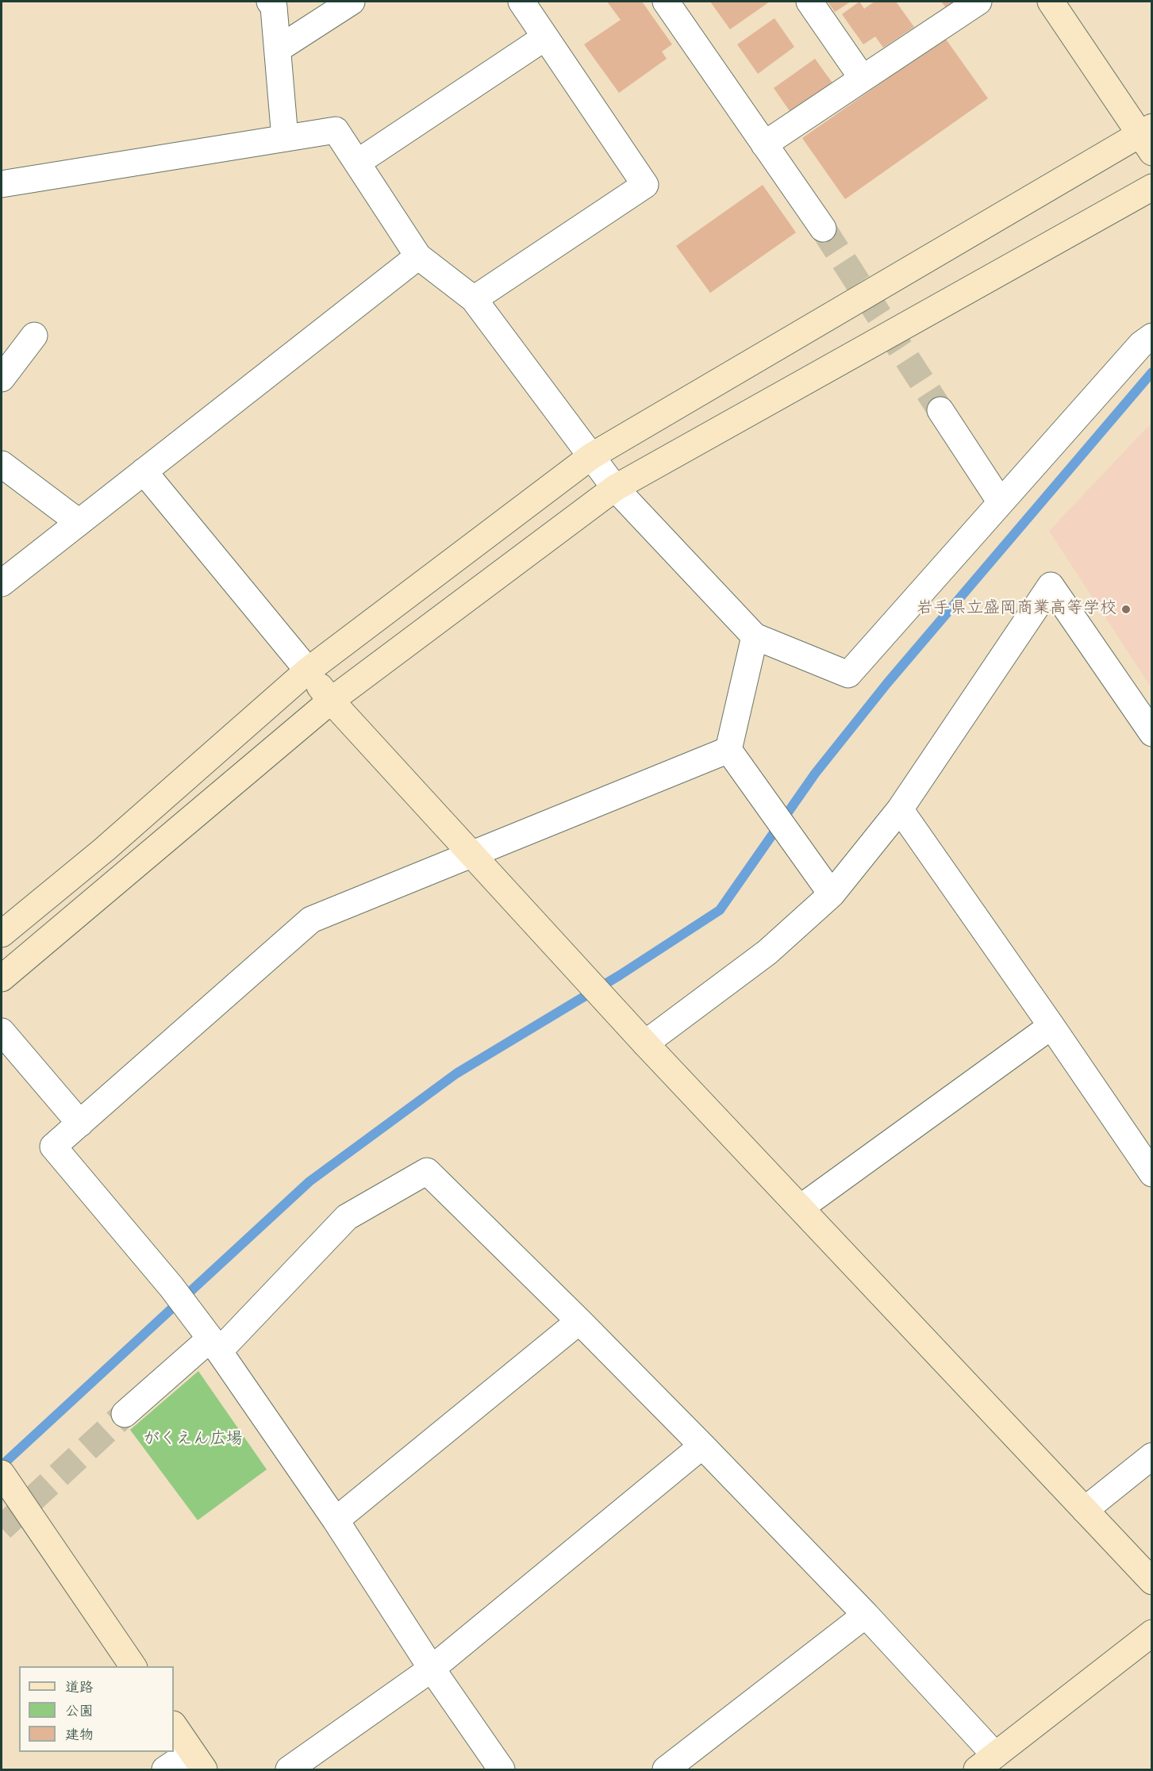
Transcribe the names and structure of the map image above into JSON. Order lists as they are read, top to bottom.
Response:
{
  "parks": ["がくえん広場"],
  "places": ["岩手県立盛岡商業高等学校"],
  "legend": ["道路", "公園", "建物"]
}
